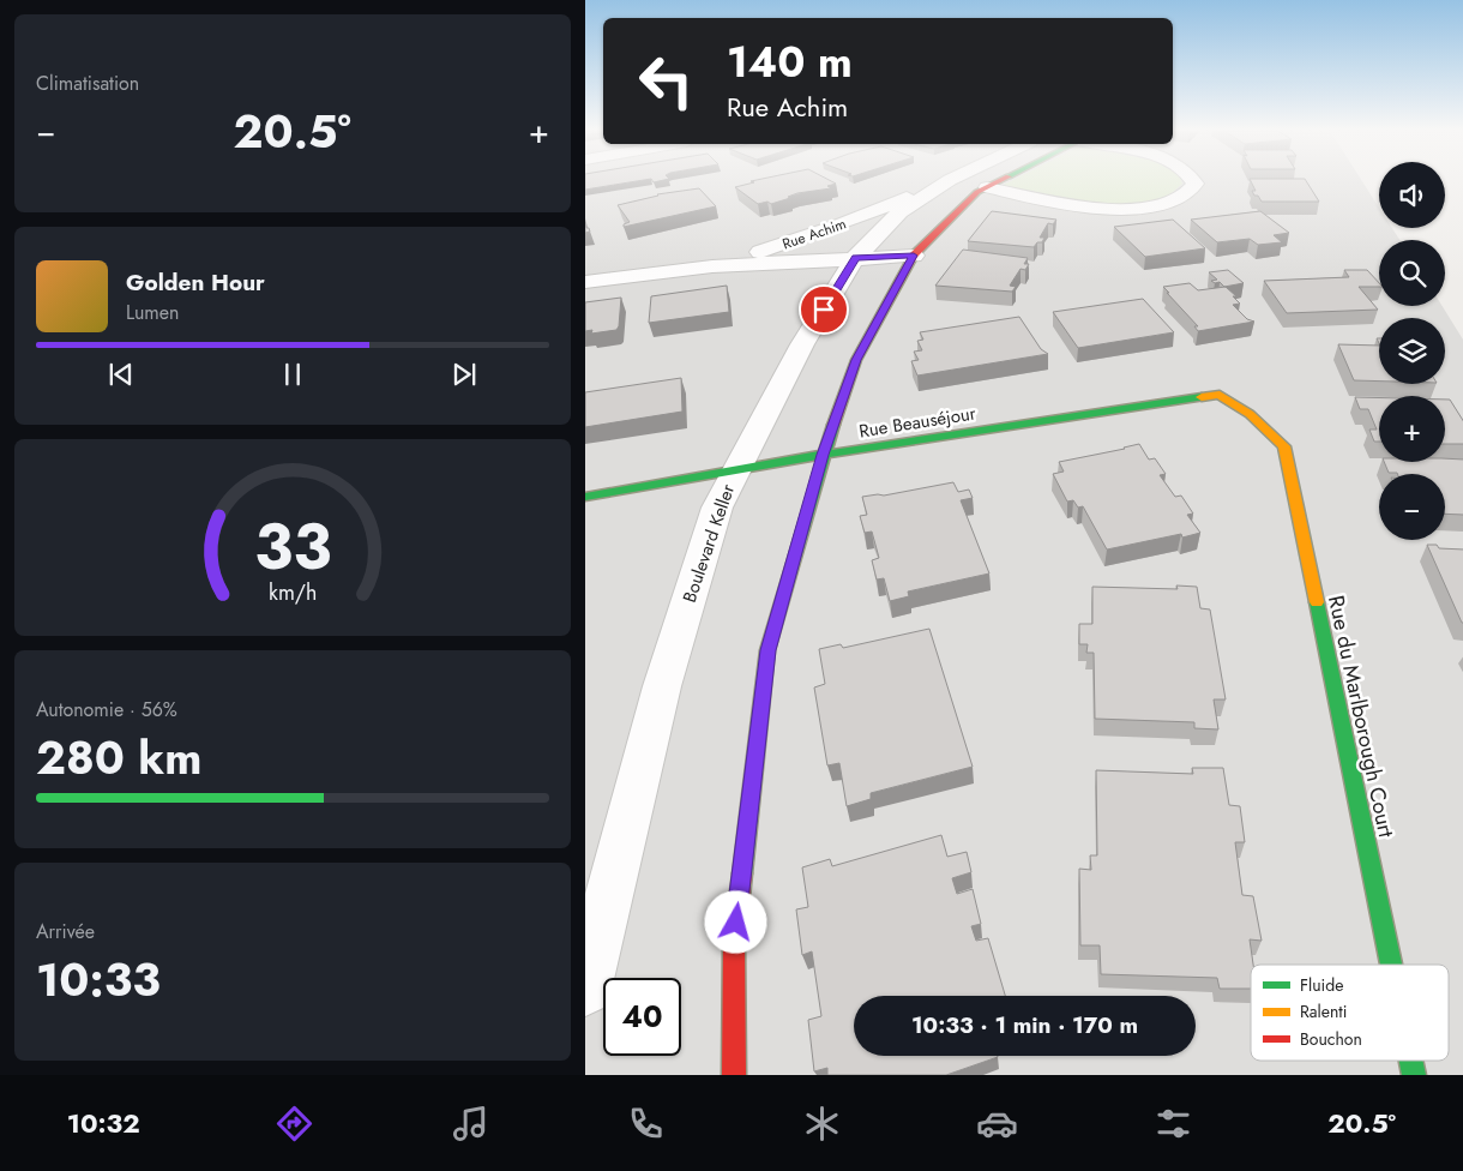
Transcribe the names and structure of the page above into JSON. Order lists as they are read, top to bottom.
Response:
{
  "streets": {
    "street": [
      "Rue Achim",
      "Rue Beauséjour",
      "Boulevard Keller",
      "Rue du Marlborough Court"
    ]
  },
  "crossings": [
    ["Rue Achim", "Boulevard Keller"],
    ["Rue Beauséjour", "Boulevard Keller"],
    ["Rue Beauséjour", "Rue du Marlborough Court"]
  ],
  "legend": ["Fluide", "Ralenti", "Bouchon"],
  "page": {
    "tile": [
      "Climatisation",
      ["Autonomie · 56%", "280 km"],
      ["Arrivée", "10:33"]
    ],
    "turn": ["140 m", "Rue Achim"],
    "heat": ["−", "20.5°", "+"],
    "map_buttons": ["+", "−"],
    "song": ["Golden Hour", "Lumen"],
    "limit": "40",
    "trip": "10:33 · 1 min · 170 m",
    "tabs": ["10:32", "20.5°"],
    "gauge": ["33", "km/h"]
  }
}
